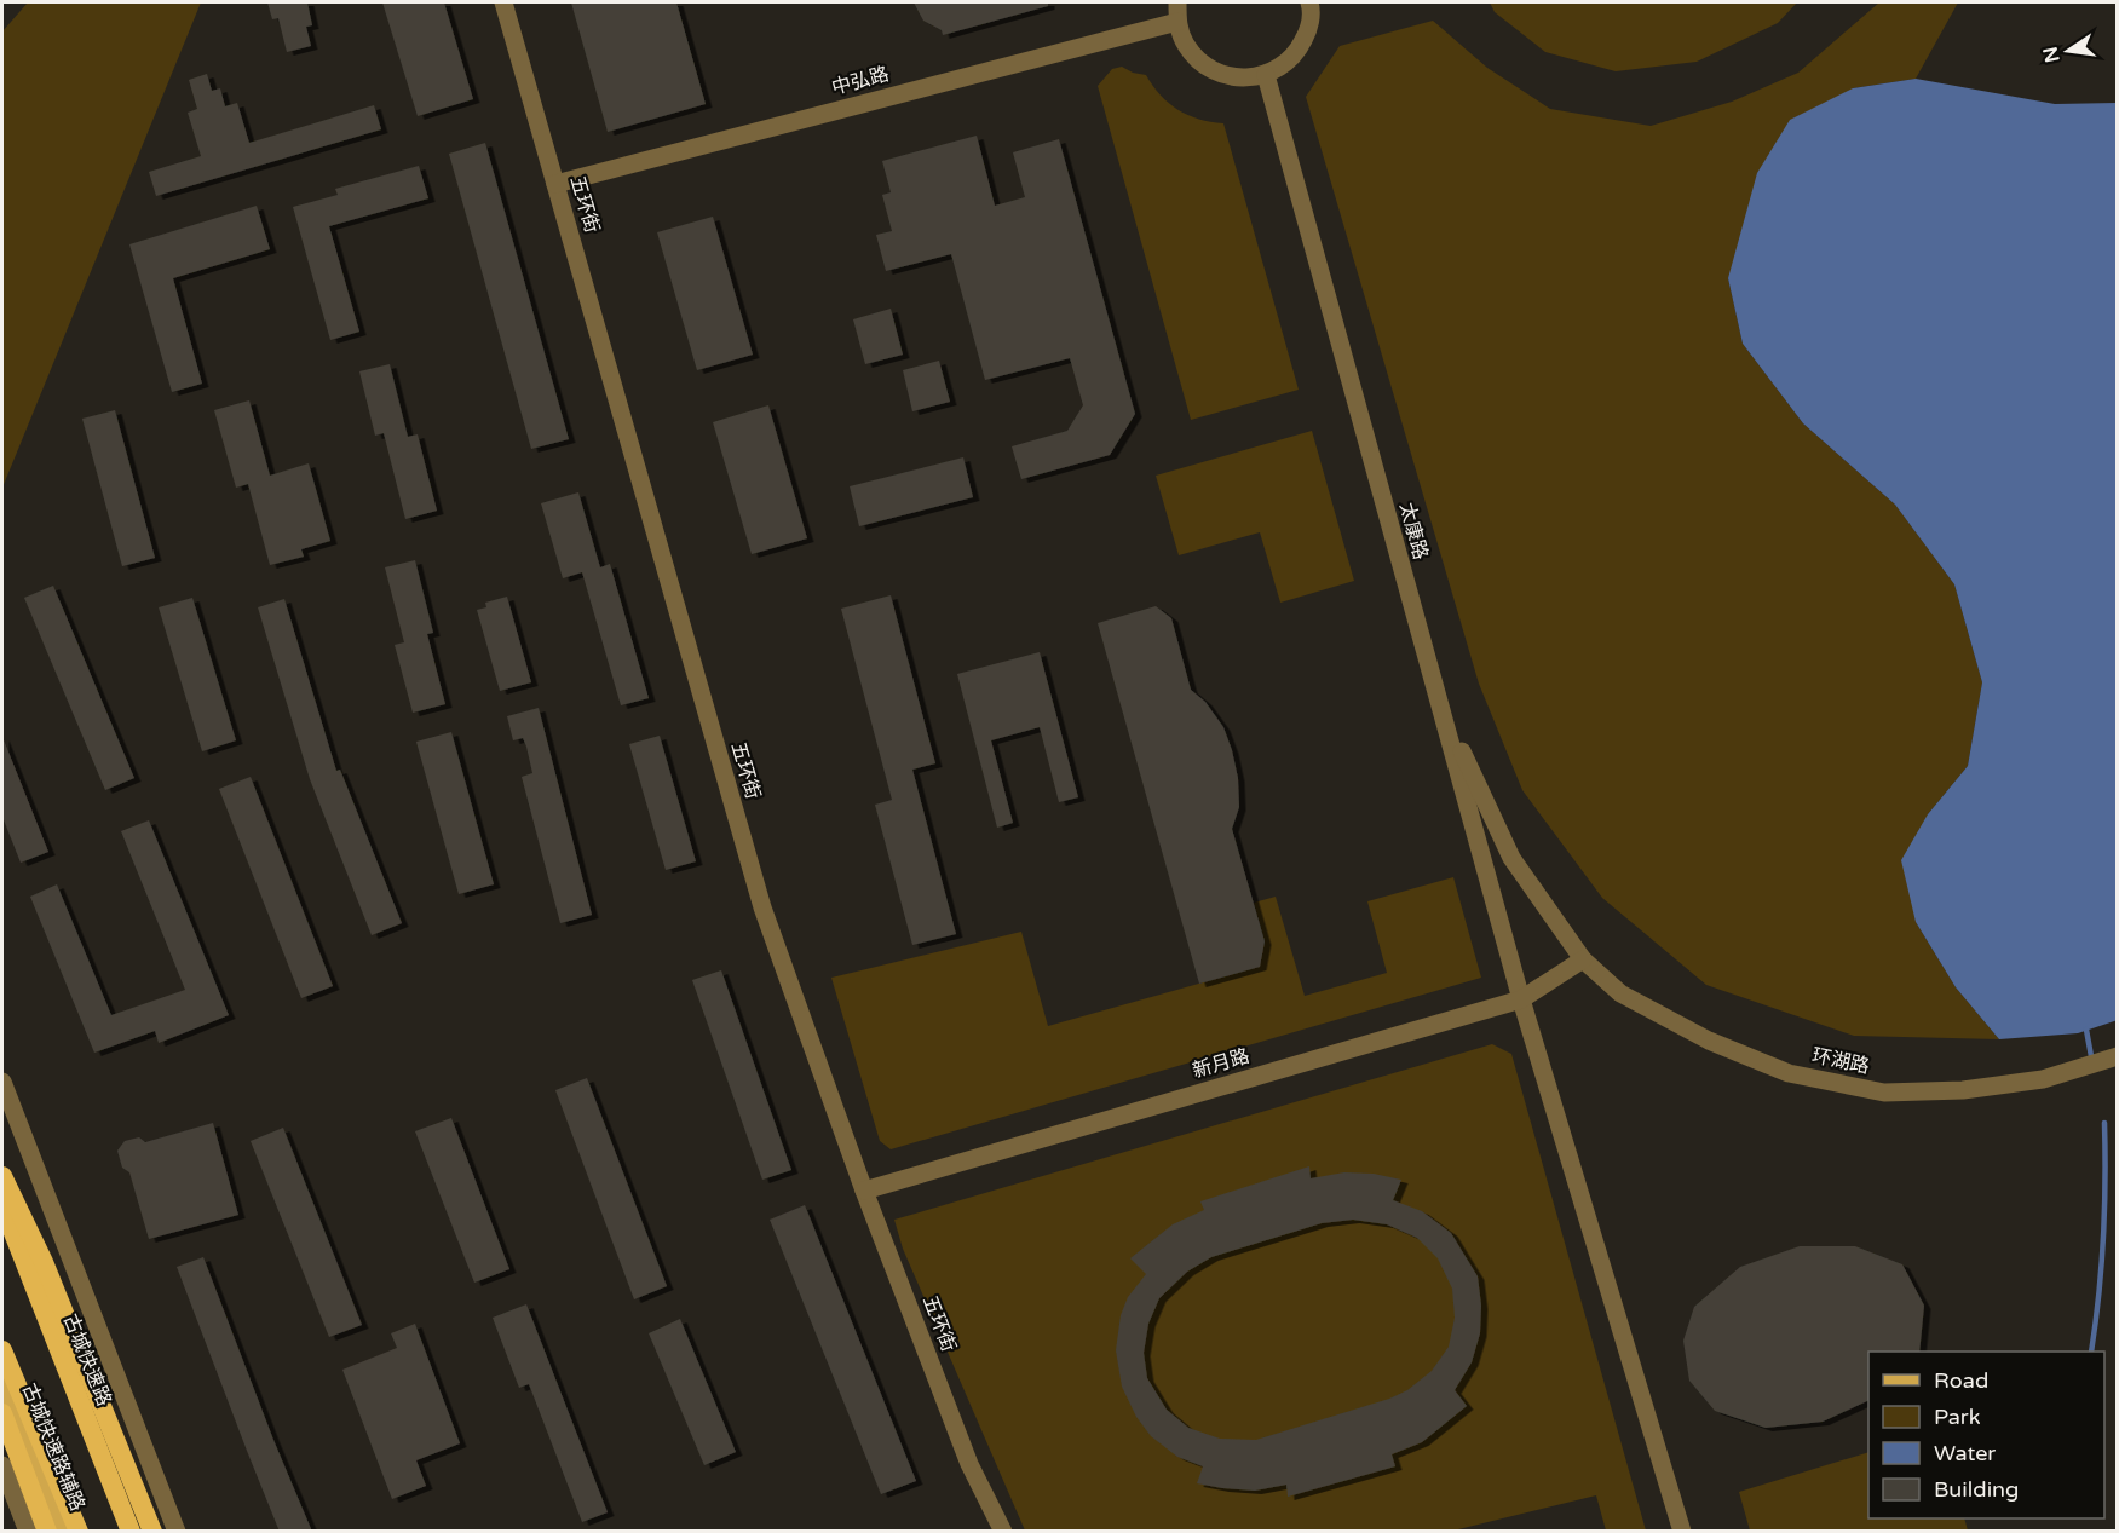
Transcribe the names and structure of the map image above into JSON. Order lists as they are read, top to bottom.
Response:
{
  "streets": {
    "highway": ["古城快速路"],
    "main road": ["古城快速路辅路"],
    "street": [
      "中弘路",
      "五环街",
      "太康路",
      "环湖路",
      "新月路"
    ]
  },
  "crossings": [
    ["中弘路", "五环街"],
    ["五环街", "新月路"],
    ["太康路", "环湖路"],
    ["太康路", "新月路"],
    ["环湖路", "新月路"]
  ],
  "legend": [
    "Road",
    "Park",
    "Water",
    "Building"
  ],
  "north": "left"
}
